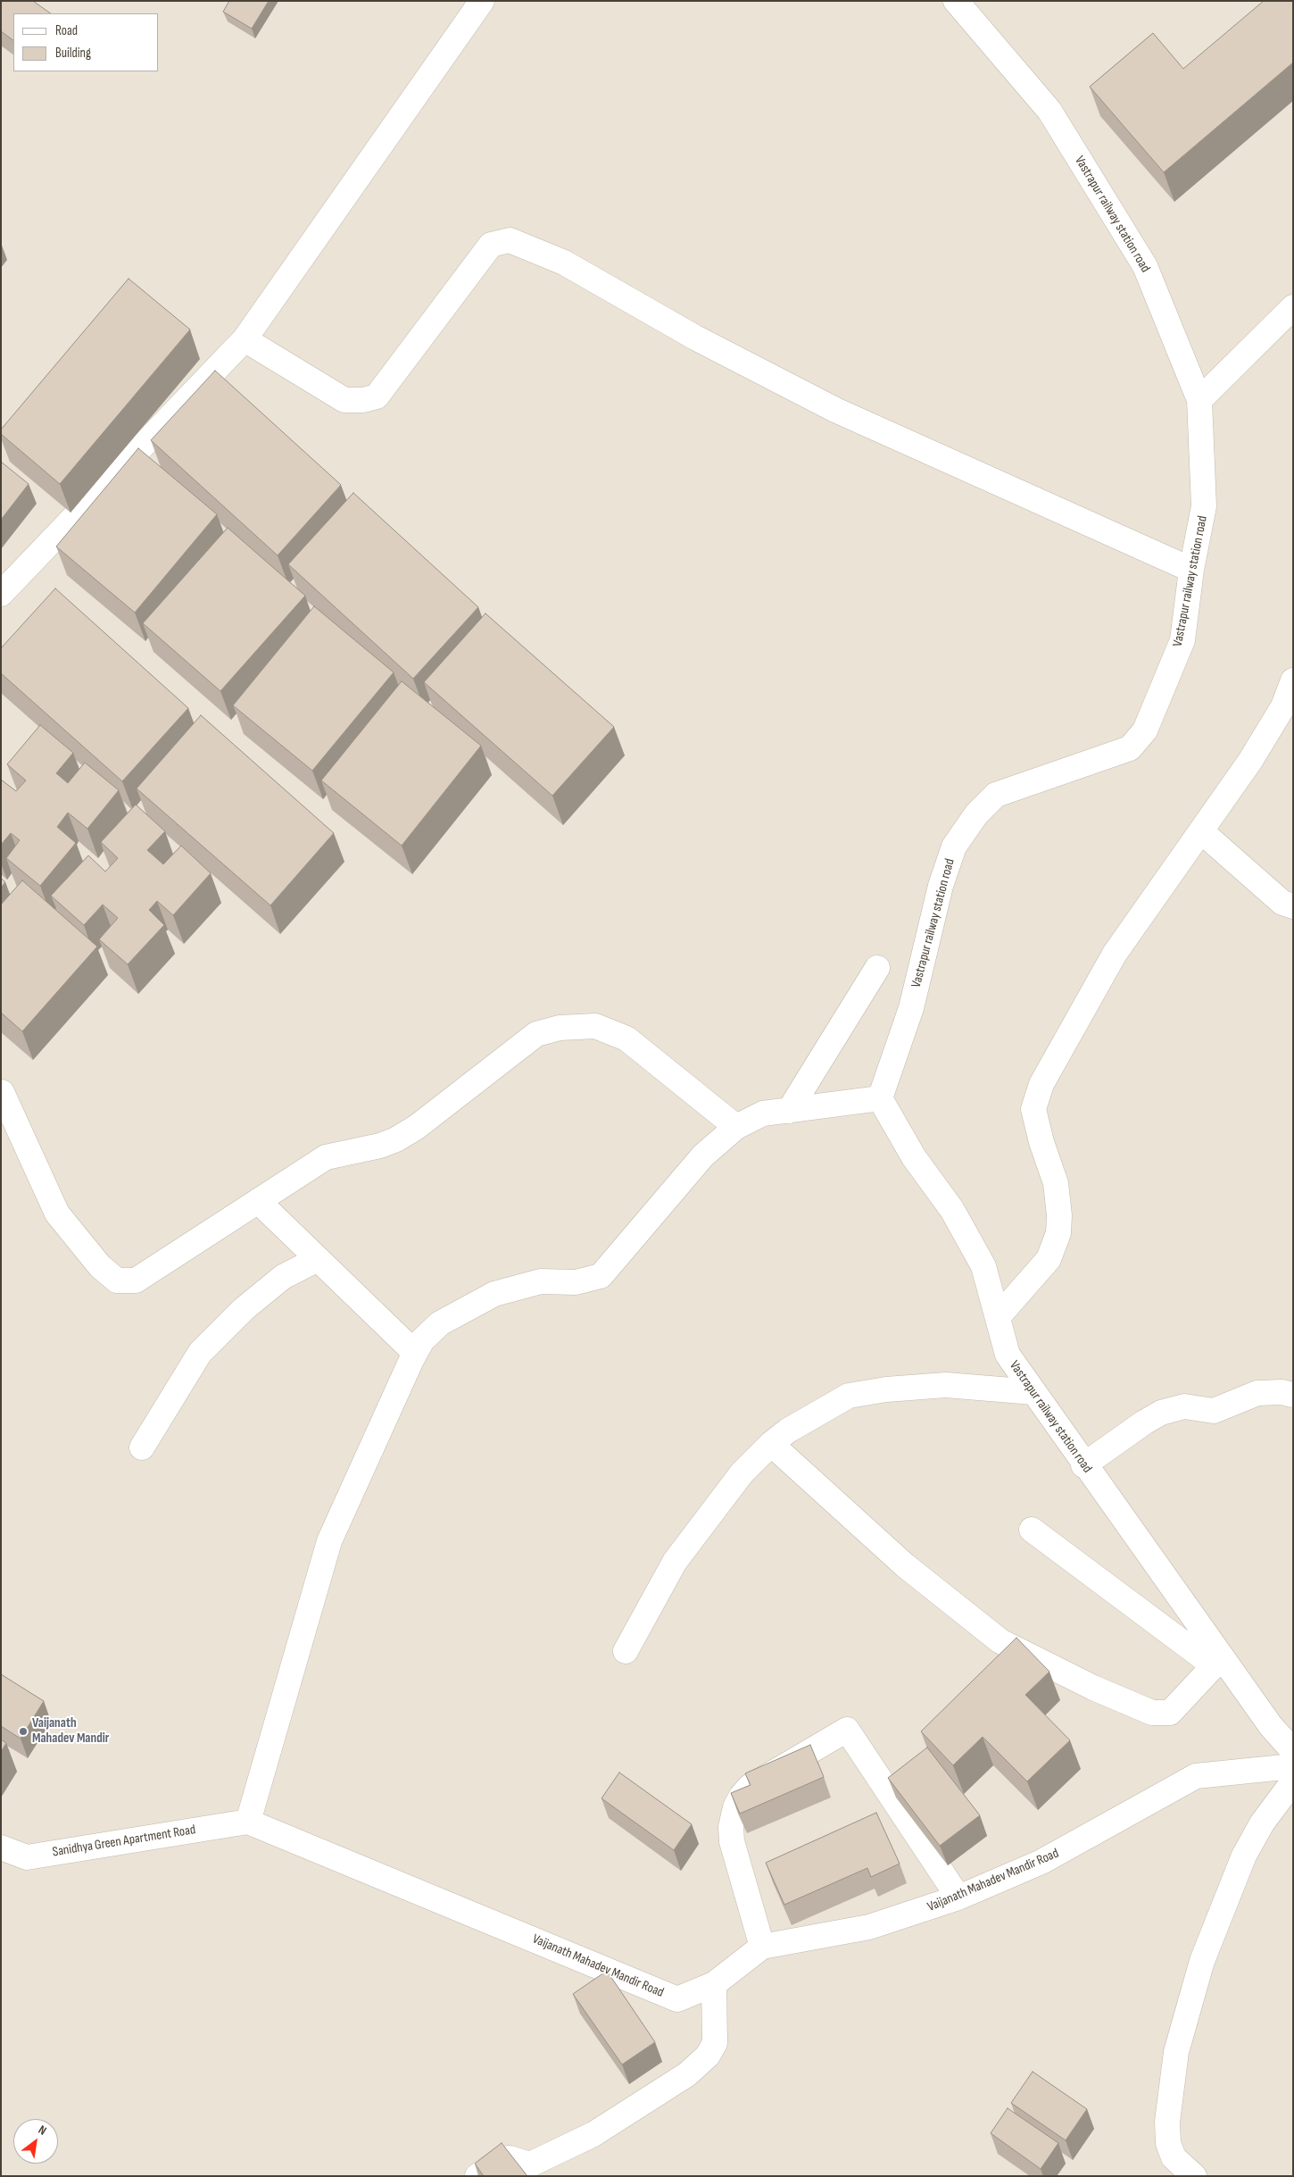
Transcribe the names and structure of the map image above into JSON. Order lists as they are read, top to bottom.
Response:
{
  "streets": {
    "street": ["Vastrapur railway station road", "Sanidhya Green Apartment Road", "Vaijanath Mahadev Mandir Road"]
  },
  "crossings": [
    ["Sanidhya Green Apartment Road", "Vaijanath Mahadev Mandir Road"]
  ],
  "places": ["Vaijanath Mahadev Mandir"],
  "legend": ["Road", "Building"],
  "north": "top right"
}
